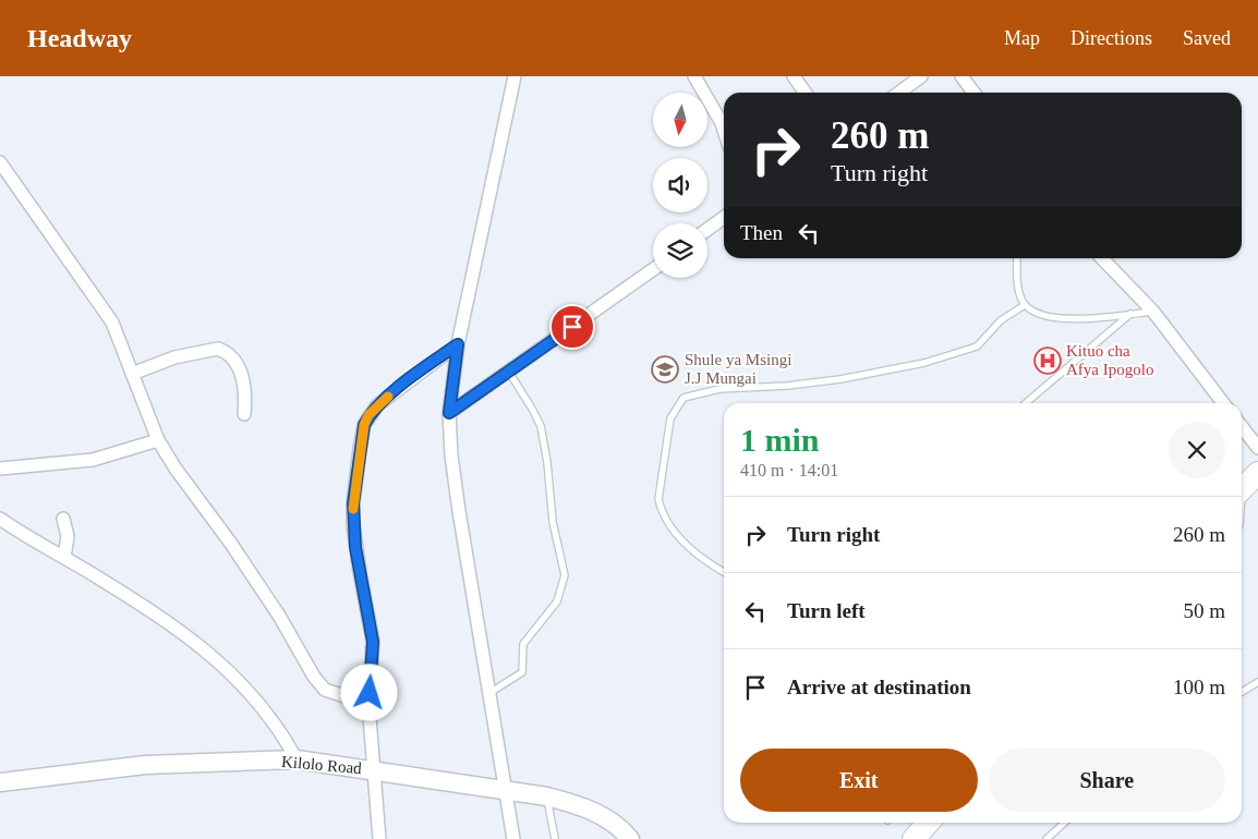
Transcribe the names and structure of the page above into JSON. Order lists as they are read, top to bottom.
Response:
{
  "streets": {
    "main road": ["Kilolo Road"]
  },
  "places": {
    "hospital": ["Kituo cha Afya Ipogolo"],
    "school or university": ["Shule ya Msingi J.J Mungai"]
  },
  "north": "bottom",
  "page": {
    "header": "Headway",
    "nav": ["Map", "Directions", "Saved"],
    "turn": ["260 m", "Turn right"],
    "then": "Then",
    "heading": ["1 min", "410 m · 14:01"],
    "list": [
      {
        "name": "Turn right",
        "value": "260 m"
      },
      {
        "name": "Turn left",
        "value": "50 m"
      },
      {
        "name": "Arrive at destination",
        "value": "100 m"
      }
    ],
    "buttons": ["Exit", "Share"]
  }
}
